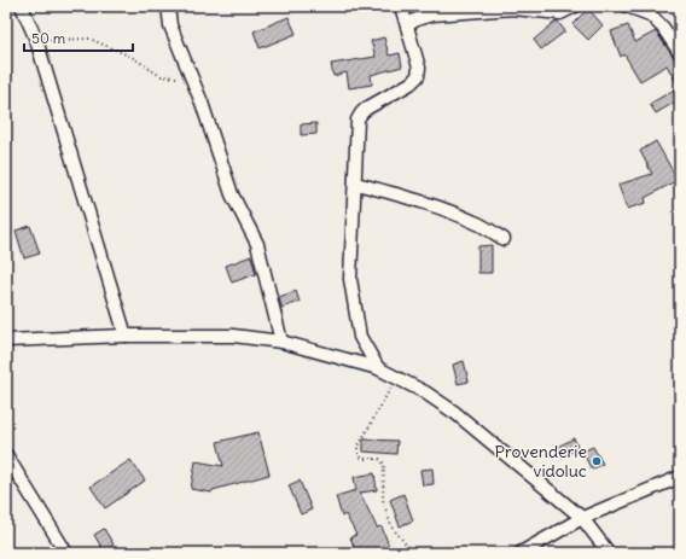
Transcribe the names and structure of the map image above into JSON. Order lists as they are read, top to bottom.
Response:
{
  "places": ["Provenderie vidoluc"],
  "scale_bar": "50 m"
}
